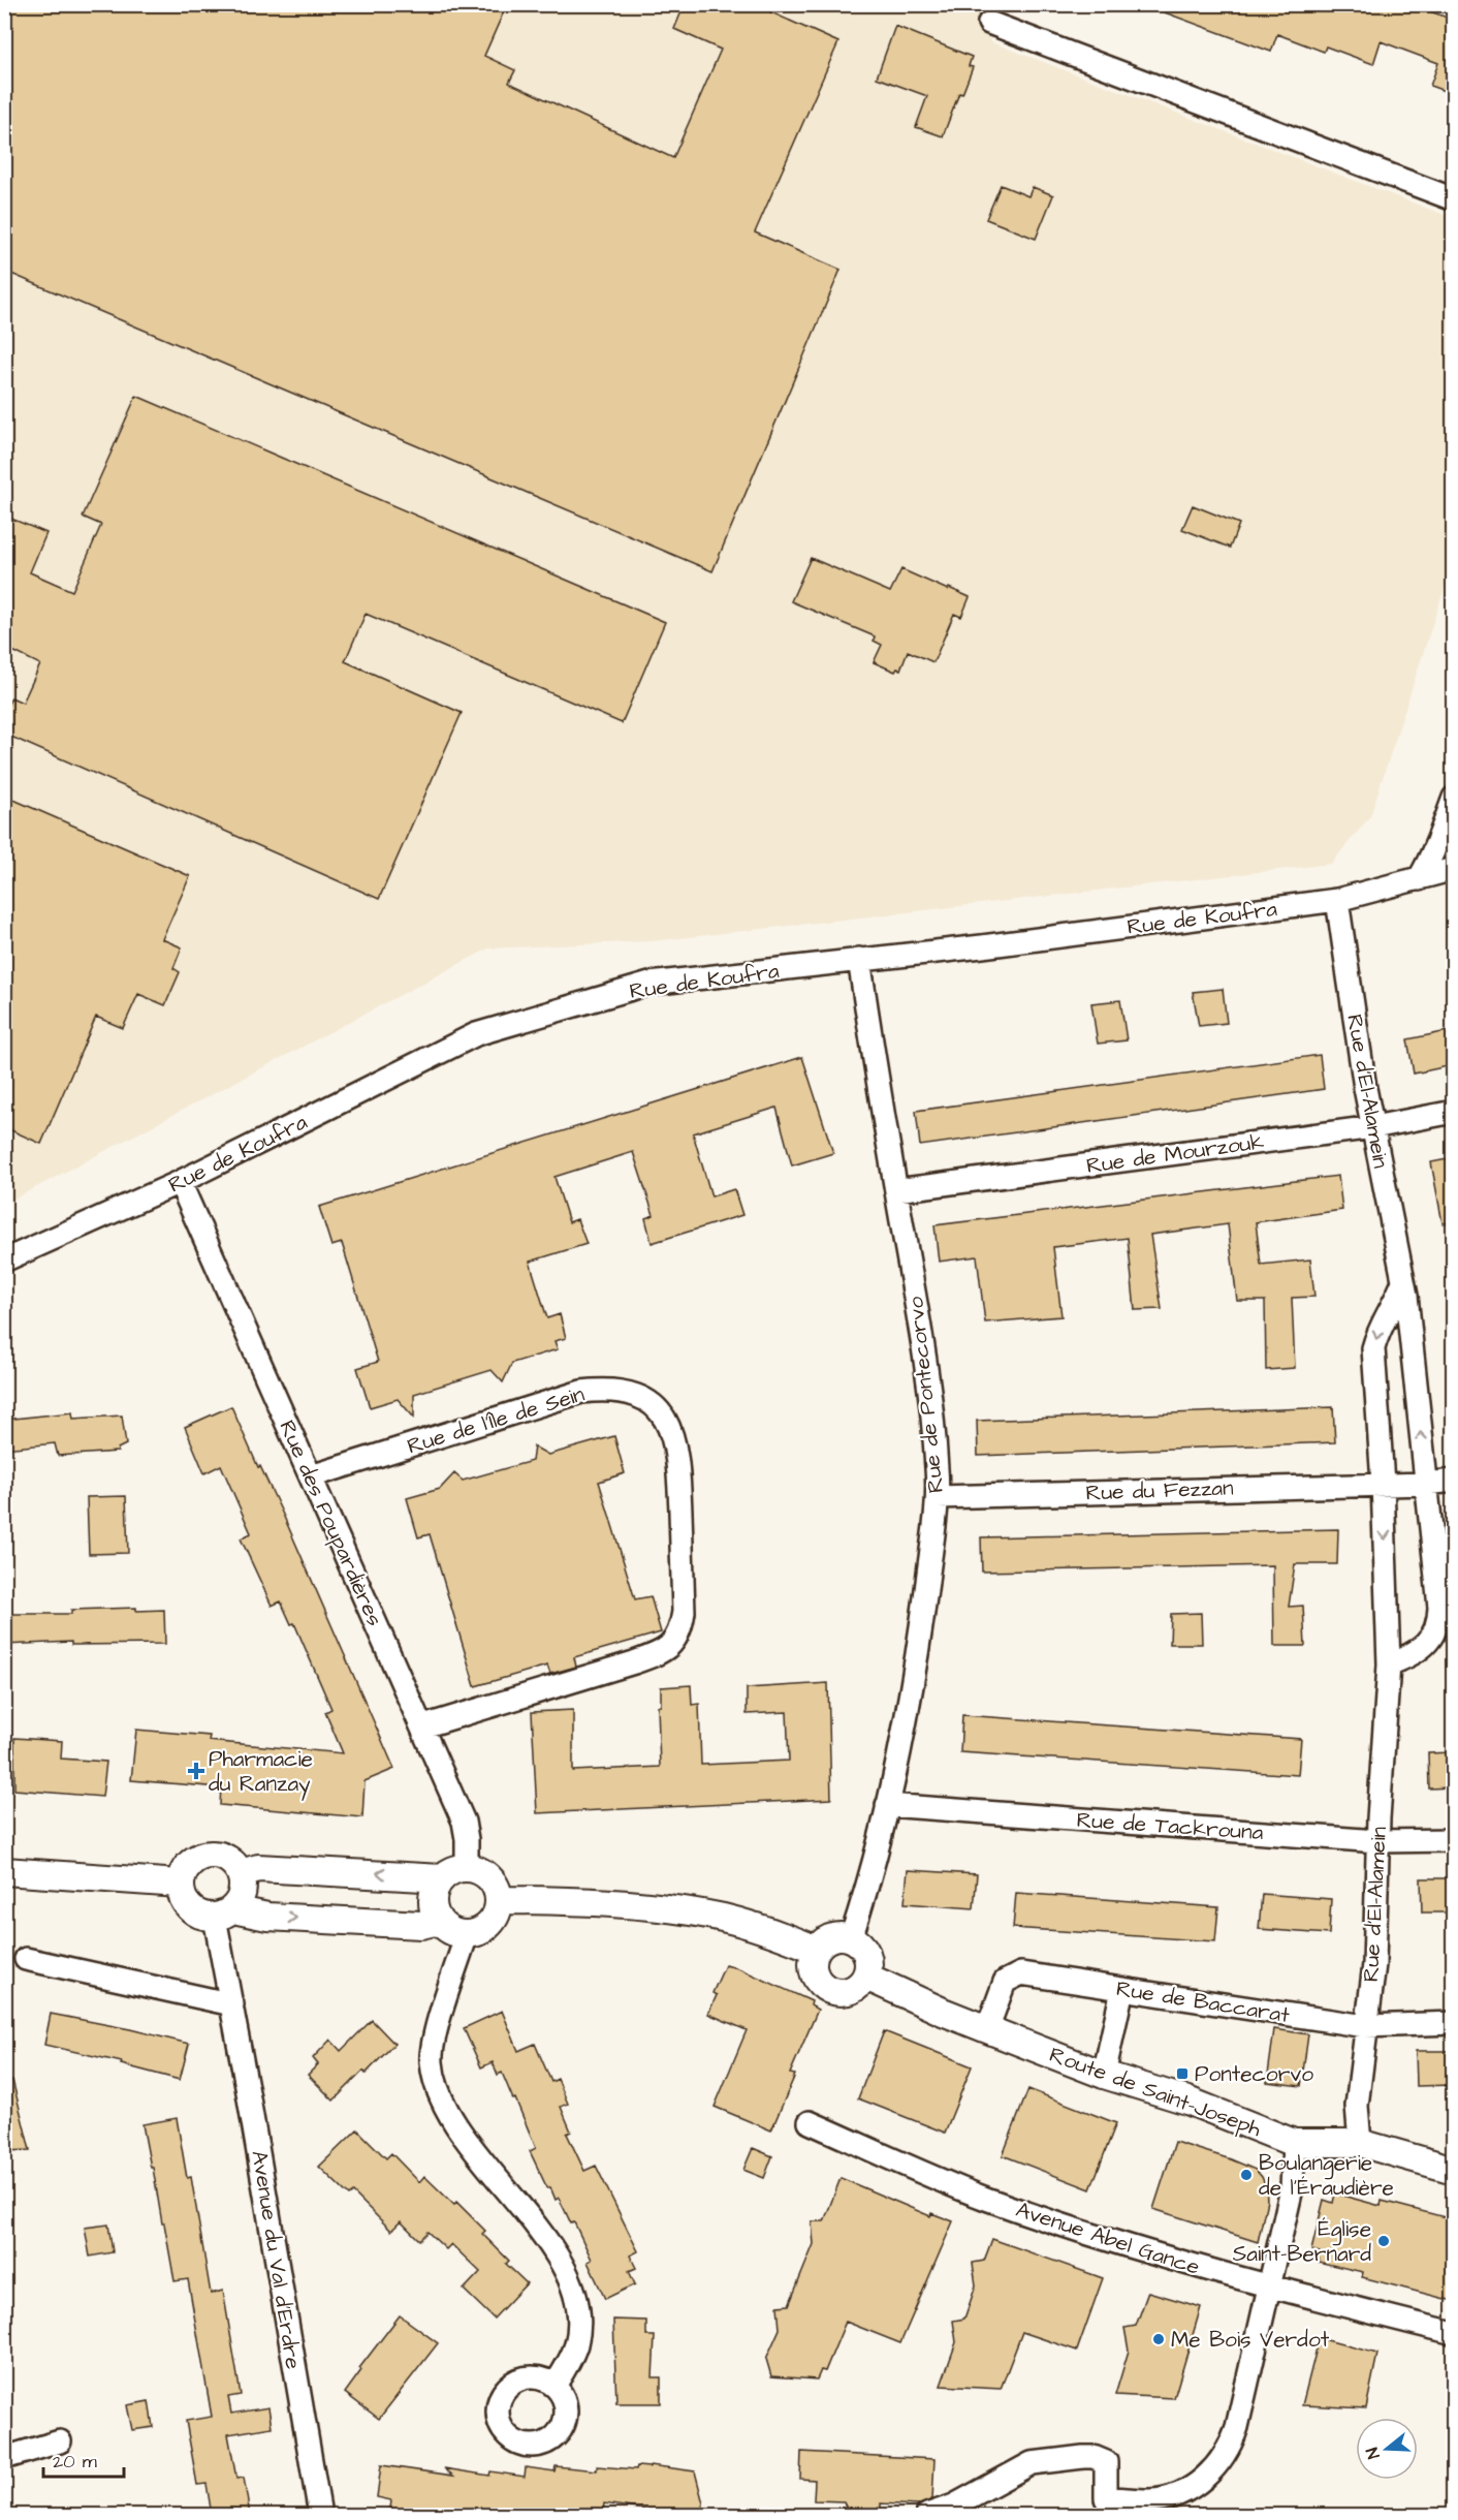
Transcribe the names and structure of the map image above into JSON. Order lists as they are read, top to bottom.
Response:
{
  "streets": {
    "street": [
      "Rue de Koufra",
      "Rue d'El-Alamein",
      "Rue de Mourzouk",
      "Rue de Pontecorvo",
      "Rue de l'Île de Sein",
      "Rue du Fezzan",
      "Rue des Poupardières",
      "Rue de Tackrouna",
      "Rue de Baccarat",
      "Route de Saint-Joseph",
      "Avenue Abel Gance",
      "Avenue du Val d'Erdre"
    ]
  },
  "crossings": [
    ["Rue de Koufra", "Rue d'El-Alamein"],
    ["Rue de Koufra", "Rue de Pontecorvo"],
    ["Rue de Koufra", "Rue des Poupardières"],
    ["Rue d'El-Alamein", "Rue de Mourzouk"],
    ["Rue d'El-Alamein", "Rue du Fezzan"],
    ["Rue d'El-Alamein", "Rue de Tackrouna"],
    ["Rue d'El-Alamein", "Rue de Baccarat"],
    ["Rue d'El-Alamein", "Route de Saint-Joseph"],
    ["Rue de Mourzouk", "Rue de Pontecorvo"],
    ["Rue de Pontecorvo", "Rue du Fezzan"],
    ["Rue de Pontecorvo", "Rue de Tackrouna"],
    ["Rue de Pontecorvo", "Route de Saint-Joseph"],
    ["Rue de l'Île de Sein", "Rue des Poupardières"],
    ["Rue de Baccarat", "Route de Saint-Joseph"]
  ],
  "places": {
    "health": ["Pharmacie du Ranzay"],
    "transit": ["Pontecorvo"],
    "other": ["Boulangerie de l'Éraudière", "Église Saint-Bernard", "Me Bois Verdot"]
  },
  "scale_bar": "20 m",
  "north": "left"
}
